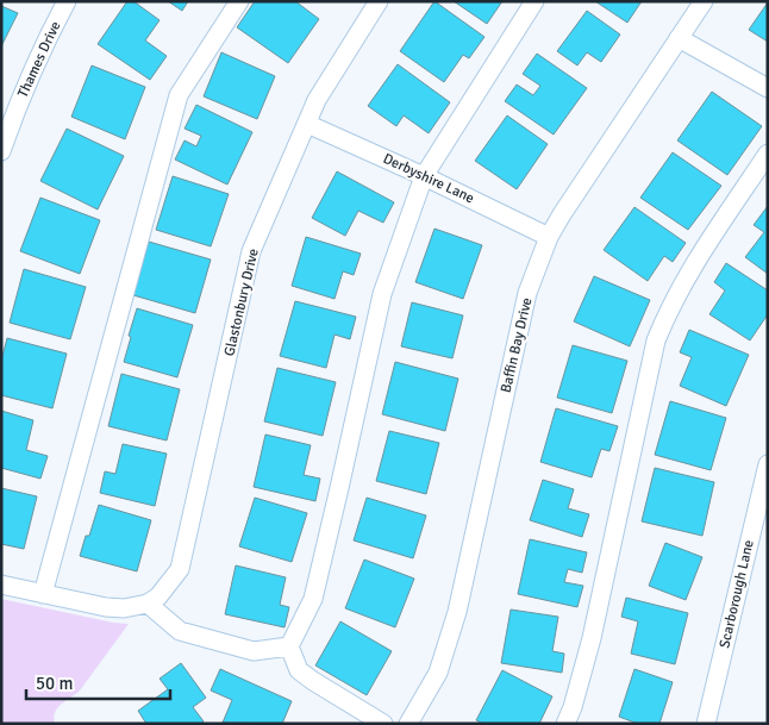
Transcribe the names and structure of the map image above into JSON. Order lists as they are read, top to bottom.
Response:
{
  "streets": {
    "street": [
      "Thames Drive",
      "Derbyshire Lane",
      "Glastonbury Drive",
      "Baffin Bay Drive",
      "Scarborough Lane"
    ]
  },
  "crossings": [
    ["Derbyshire Lane", "Glastonbury Drive"],
    ["Derbyshire Lane", "Baffin Bay Drive"]
  ],
  "scale_bar": "50 m"
}
